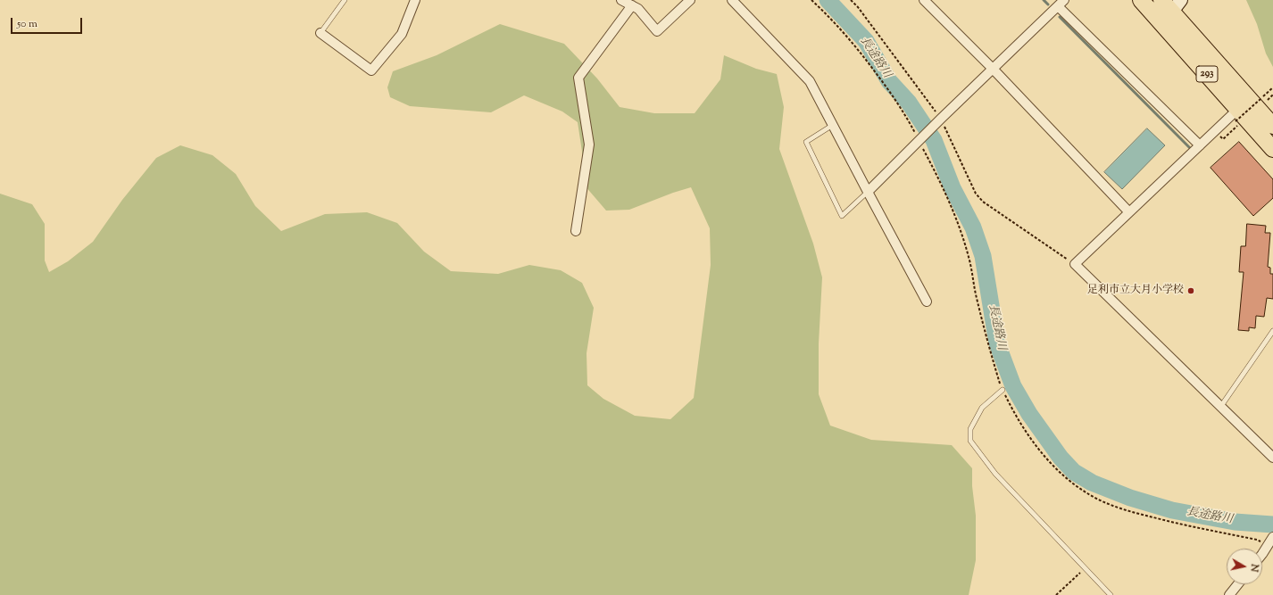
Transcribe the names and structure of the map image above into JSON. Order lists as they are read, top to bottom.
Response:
{
  "streets": {
    "highway": ["293"]
  },
  "water": ["長途路川"],
  "places": ["足利市立大月小学校"],
  "scale_bar": "50 m",
  "north": "right"
}
